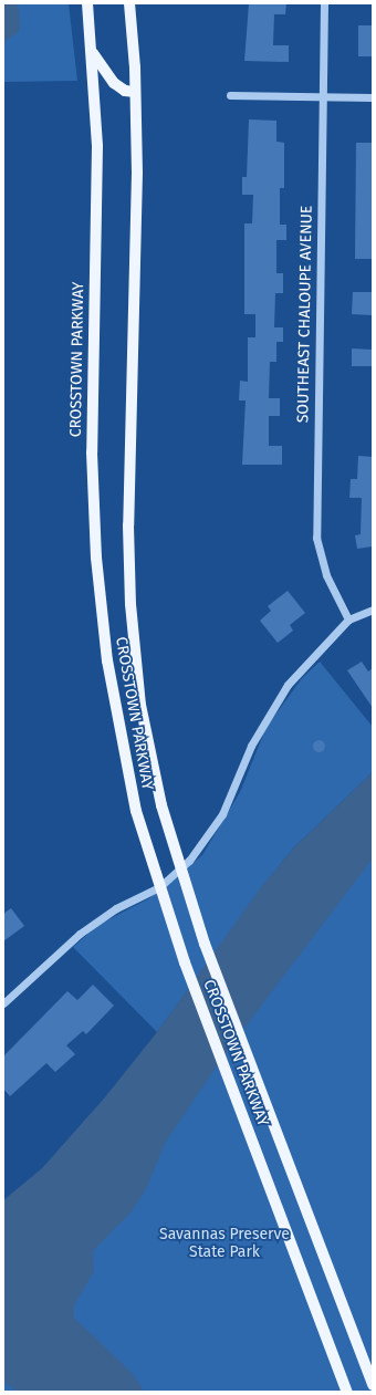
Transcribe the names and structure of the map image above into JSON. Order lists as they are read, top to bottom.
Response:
{
  "streets": {
    "main road": ["CROSSTOWN PARKWAY"],
    "street": ["SOUTHEAST CHALOUPE AVENUE"]
  },
  "parks": ["Savannas Preserve State Park"]
}
